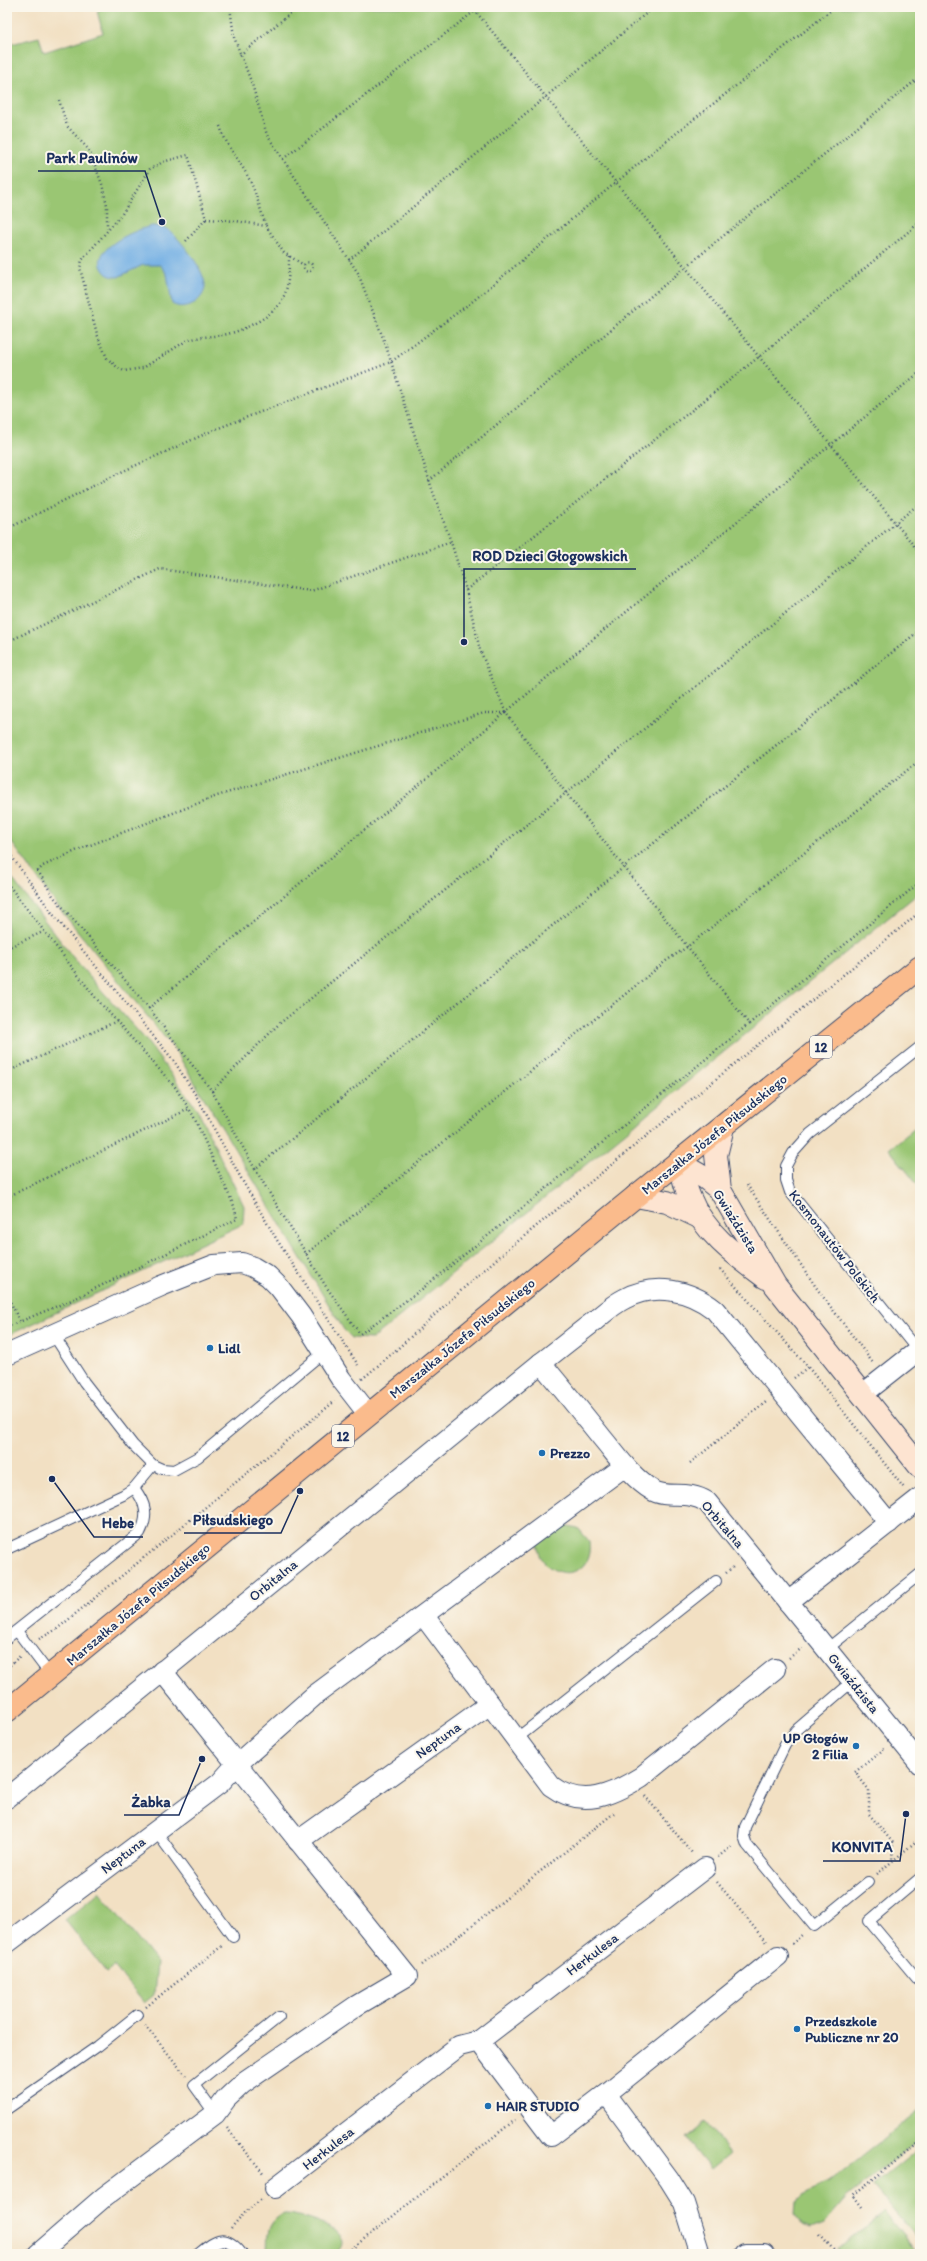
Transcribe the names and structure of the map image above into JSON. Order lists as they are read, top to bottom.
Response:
{
  "streets": {
    "main road": ["12", "Marszałka Józefa Piłsudskiego"],
    "street": [
      "Gwiaździsta",
      "Kosmonautów Polskich",
      "Orbitalna",
      "Neptuna",
      "Herkulesa"
    ]
  },
  "crossings": [
    ["Marszałka Józefa Piłsudskiego", "Gwiaździsta"],
    ["Gwiaździsta", "Kosmonautów Polskich"],
    ["Gwiaździsta", "Orbitalna"],
    ["Orbitalna", "Neptuna"]
  ],
  "places": [
    "Park Paulinów",
    "ROD Dzieci Głogowskich",
    "Lidl",
    "Prezzo",
    "Hebe",
    "Piłsudskiego",
    "UP Głogów 2 Filia",
    "Żabka",
    "KONVITA",
    "Przedszkole Publiczne nr 20",
    "HAIR STUDIO"
  ]
}
